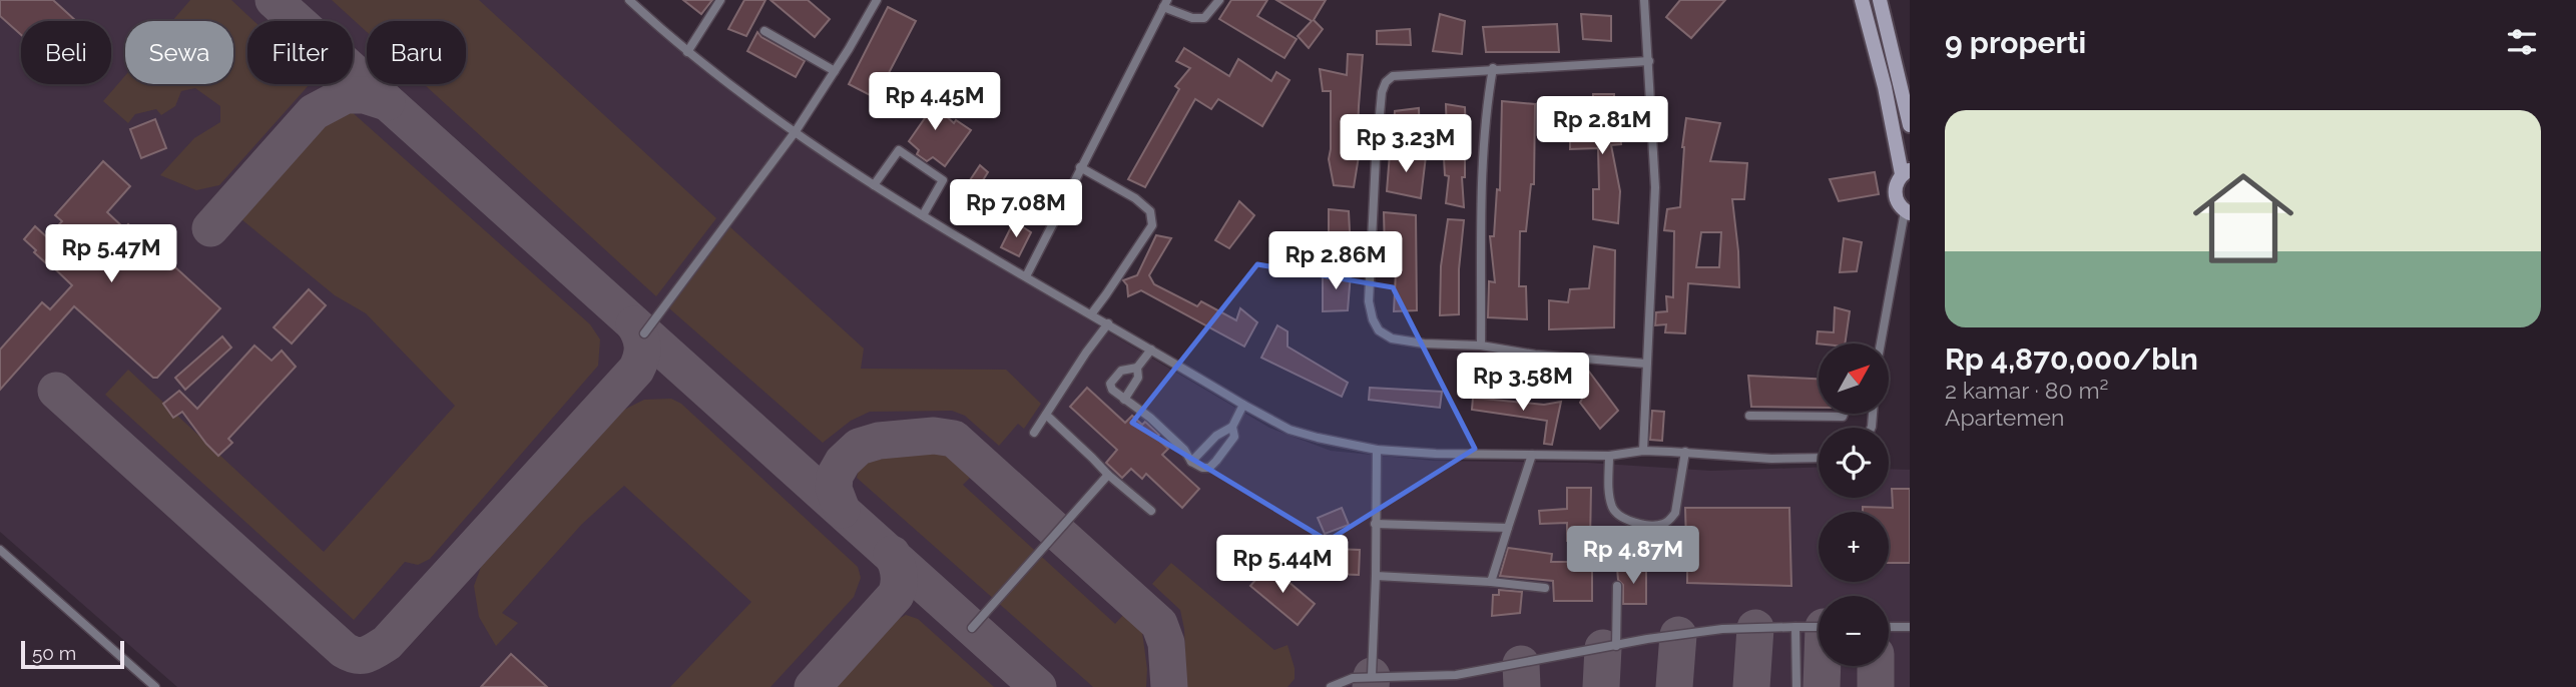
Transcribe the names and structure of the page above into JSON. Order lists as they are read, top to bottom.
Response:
{
  "scale_bar": "50 m",
  "north": "top right",
  "page": {
    "heading": "9 properti",
    "chip": [
      "Beli",
      "Sewa",
      "Filter",
      "Baru"
    ],
    "price": [
      "Rp 4.45M",
      "Rp 2.81M",
      "Rp 3.23M",
      "Rp 7.08M",
      "Rp 5.47M",
      "Rp 2.86M",
      "Rp 3.58M",
      "Rp 4.87M",
      "Rp 5.44M"
    ],
    "list": [
      {
        "name": "Rp 4,870,000/bln",
        "note": "2 kamar · 80 m² · Apartemen"
      }
    ],
    "map_buttons": ["+", "−"],
    "scale": "50 m"
  }
}
